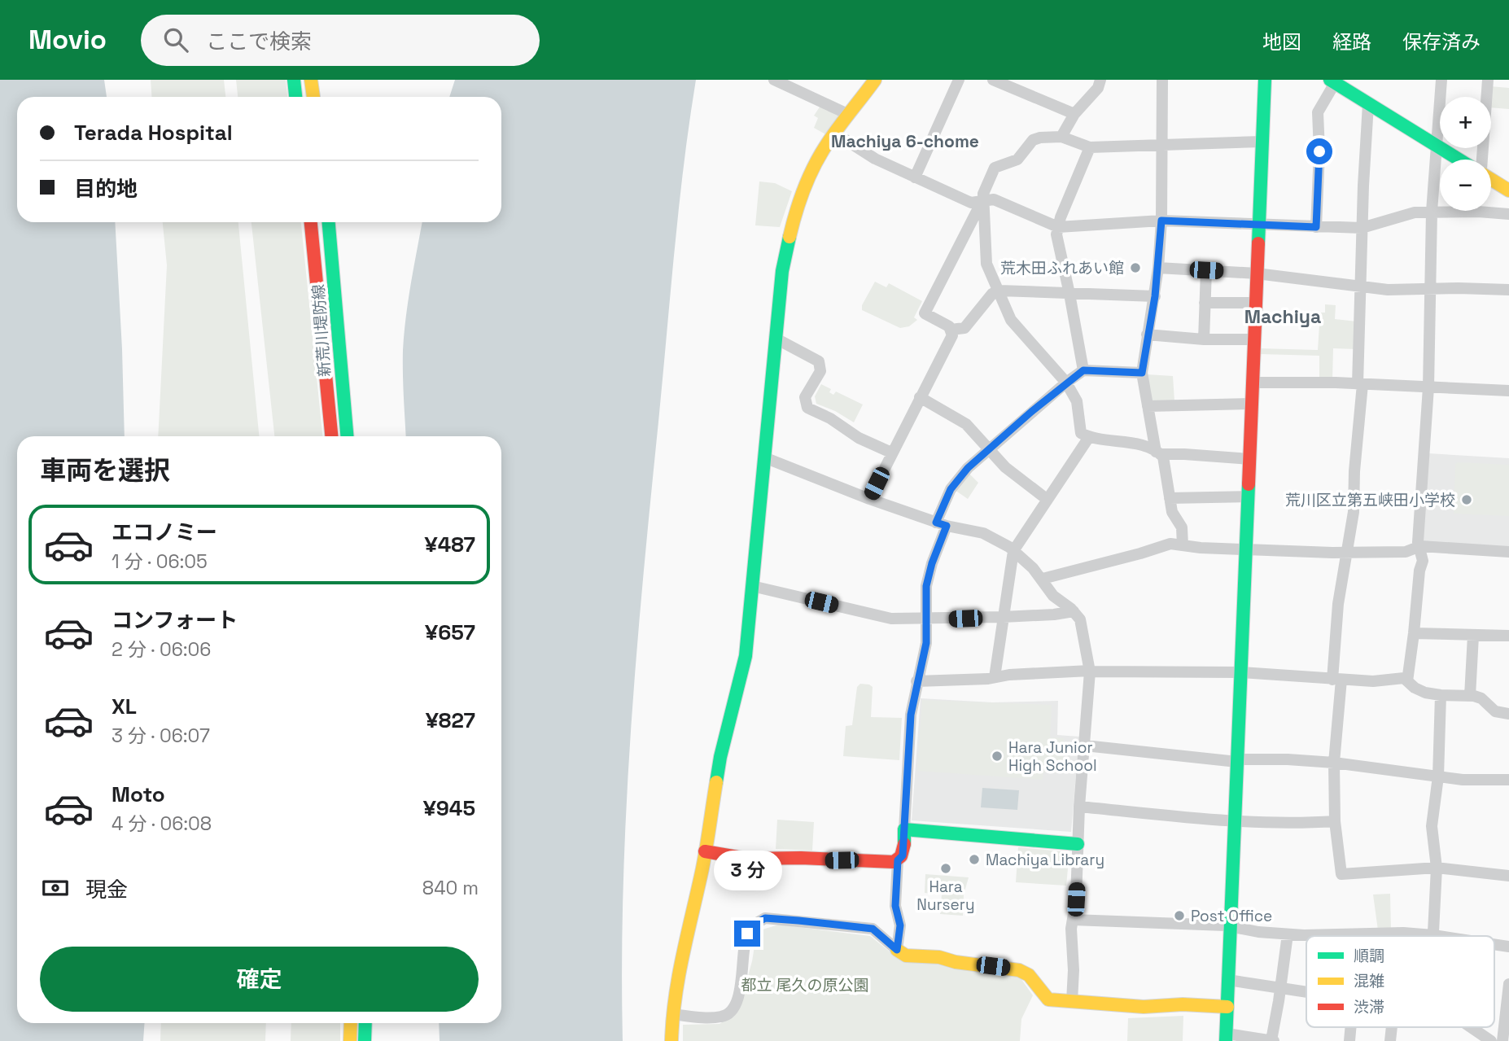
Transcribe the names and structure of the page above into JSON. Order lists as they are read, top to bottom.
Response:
{
  "streets": {
    "street": ["新荒川堤防線"]
  },
  "districts": ["Machiya 6-chome", "Machiya"],
  "parks": ["都立 尾久の原公園"],
  "places": [
    "荒木田ふれあい館",
    "荒川区立第五峡田小学校",
    "Hara Junior High School",
    "Machiya Library",
    "Hara Nursery",
    "Post Office"
  ],
  "legend": ["順調", "混雑", "渋滞"],
  "page": {
    "header": "Movio",
    "search": "ここで検索",
    "nav": ["地図", "経路", "保存済み"],
    "map_buttons": ["+", "−"],
    "banner": ["Terada Hospital", "目的地"],
    "heading": "車両を選択",
    "list": [
      {
        "name": "エコノミー",
        "note": "1 分 · 06:05",
        "value": "¥487"
      },
      {
        "name": "コンフォート",
        "note": "2 分 · 06:06",
        "value": "¥657"
      },
      {
        "name": "XL",
        "note": "3 分 · 06:07",
        "value": "¥827"
      },
      {
        "name": "Moto",
        "note": "4 分 · 06:08",
        "value": "¥945"
      }
    ],
    "bubble": "3 分",
    "pay": ["現金", "840 m"],
    "buttons": "確定"
  }
}
